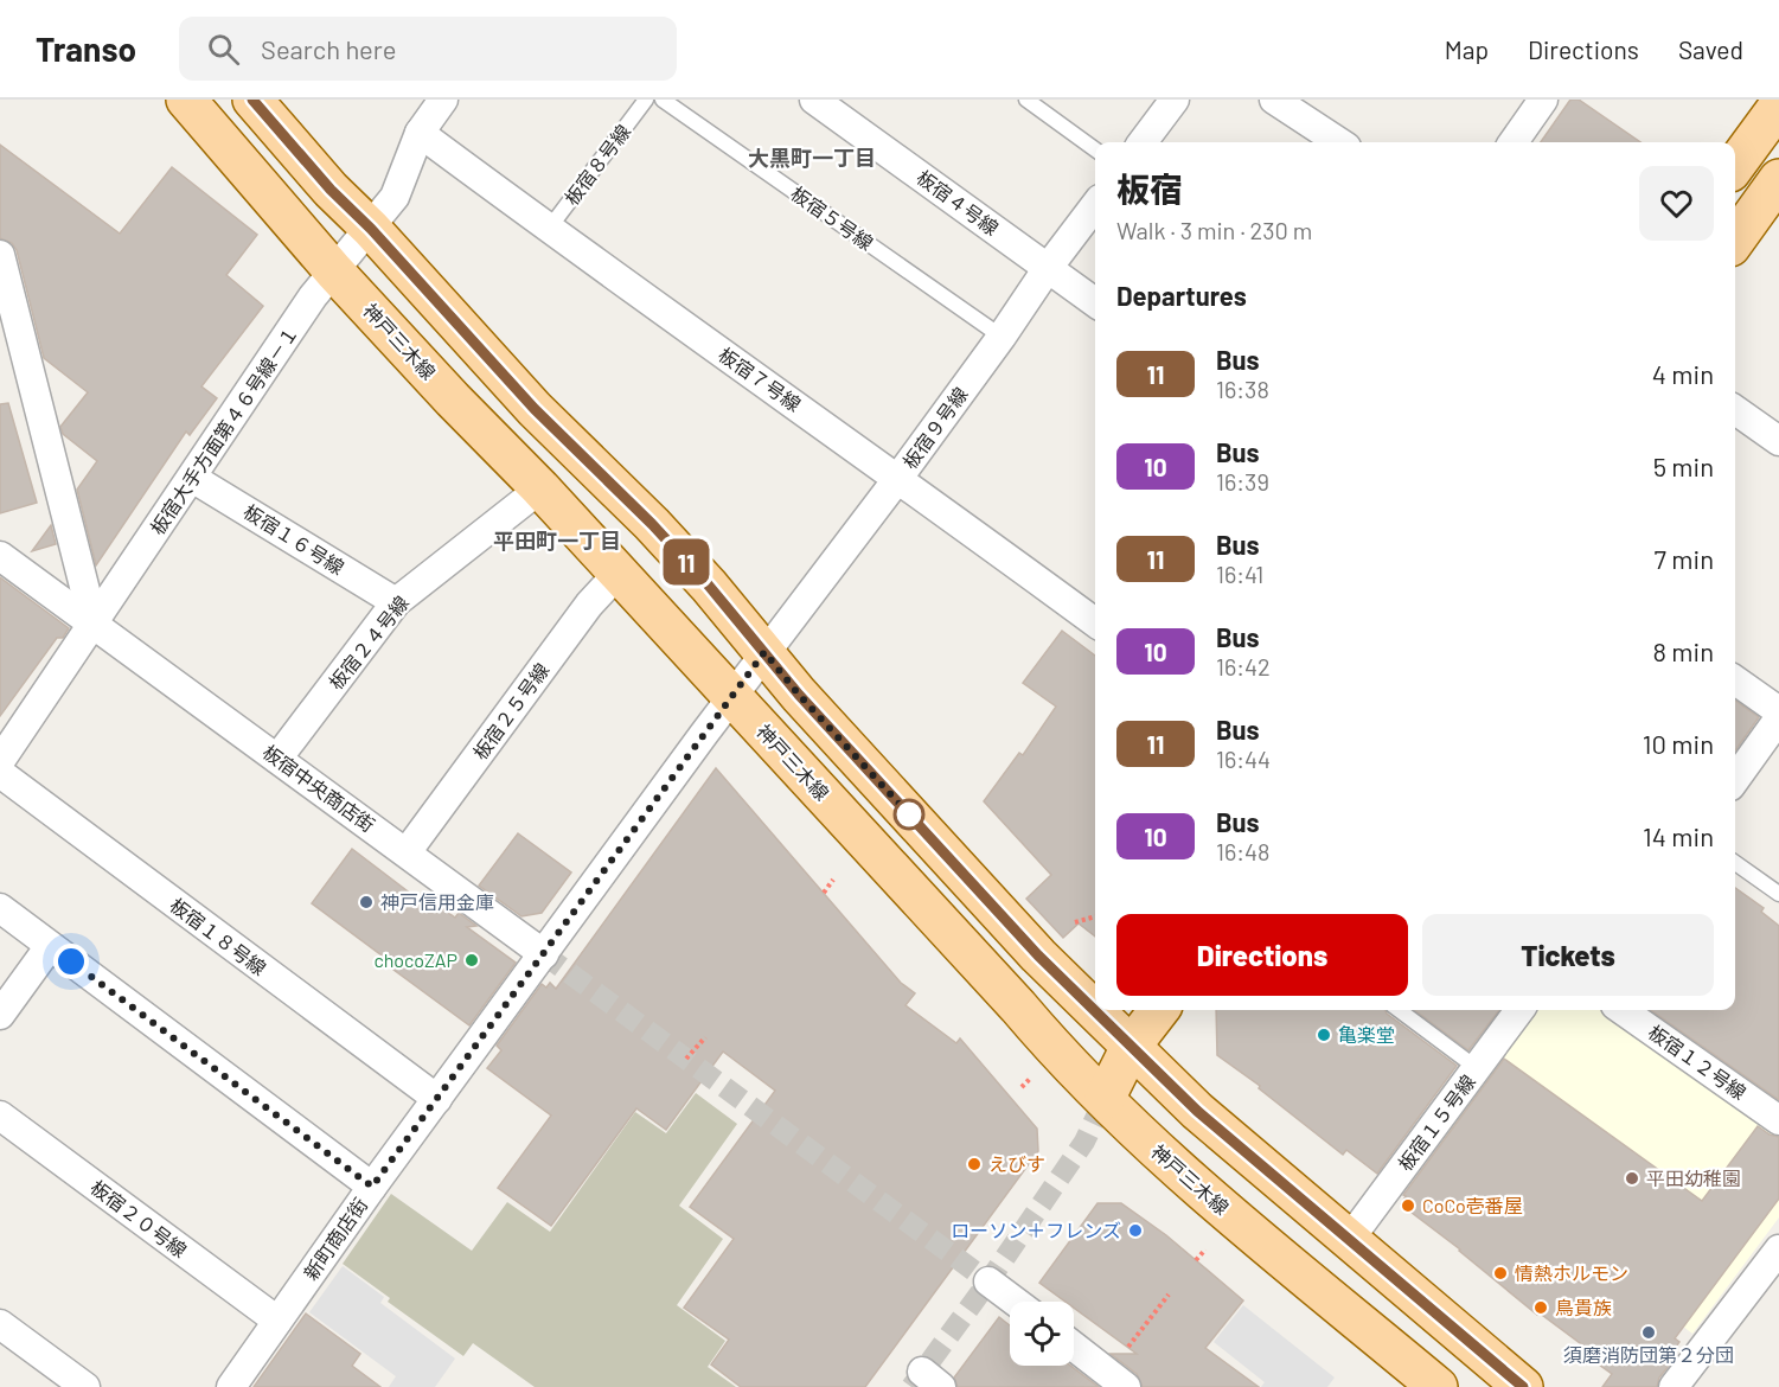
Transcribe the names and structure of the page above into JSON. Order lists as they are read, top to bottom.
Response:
{
  "streets": {
    "main road": ["神戸三木線"],
    "street": [
      "板宿４号線",
      "板宿７号線",
      "板宿９号線",
      "板宿大手方面第４６号線－１",
      "板宿１６号線",
      "板宿２４号線",
      "板宿２５号線",
      "板宿中央商店街",
      "板宿１８号線",
      "板宿１２号線",
      "板宿１５号線",
      "板宿２０号線",
      "新町商店街"
    ],
    "lane": ["板宿８号線", "板宿５号線"]
  },
  "crossings": [
    ["板宿８号線", "板宿７号線"],
    ["板宿４号線", "板宿９号線"],
    ["板宿５号線", "板宿９号線"],
    ["神戸三木線", "板宿９号線"],
    ["神戸三木線", "板宿大手方面第４６号線－１"],
    ["神戸三木線", "板宿２４号線"],
    ["神戸三木線", "板宿２５号線"],
    ["神戸三木線", "新町商店街"],
    ["板宿７号線", "板宿９号線"],
    ["板宿７号線", "板宿大手方面第４６号線－１"],
    ["板宿９号線", "新町商店街"],
    ["板宿大手方面第４６号線－１", "板宿１６号線"],
    ["板宿大手方面第４６号線－１", "板宿中央商店街"],
    ["板宿１６号線", "板宿２４号線"],
    ["板宿２４号線", "板宿中央商店街"],
    ["板宿２５号線", "板宿中央商店街"],
    ["板宿中央商店街", "新町商店街"],
    ["板宿１８号線", "新町商店街"],
    ["板宿２０号線", "新町商店街"]
  ],
  "districts": ["大黒町一丁目", "平田町一丁目"],
  "places": [
    "神戸信用金庫",
    "chocoZAP",
    "亀楽堂",
    "えびす",
    "平田幼稚園",
    "CoCo壱番屋",
    "ローソン＋フレンズ",
    "情熱ホルモン",
    "鳥貴族",
    "須磨消防団第２分団"
  ],
  "lines": ["bus line 11"],
  "page": {
    "header": "Transo",
    "search": "Search here",
    "nav": ["Map", "Directions", "Saved"],
    "on_map": "11",
    "heading": [
      ["板宿", "Walk · 3 min · 230 m"],
      "Departures"
    ],
    "list": [
      {
        "mark": "11",
        "name": "Bus",
        "note": "16:38",
        "value": "4 min"
      },
      {
        "mark": "10",
        "name": "Bus",
        "note": "16:39",
        "value": "5 min"
      },
      {
        "mark": "11",
        "name": "Bus",
        "note": "16:41",
        "value": "7 min"
      },
      {
        "mark": "10",
        "name": "Bus",
        "note": "16:42",
        "value": "8 min"
      },
      {
        "mark": "11",
        "name": "Bus",
        "note": "16:44",
        "value": "10 min"
      },
      {
        "mark": "10",
        "name": "Bus",
        "note": "16:48",
        "value": "14 min"
      }
    ],
    "buttons": ["Directions", "Tickets"]
  }
}
